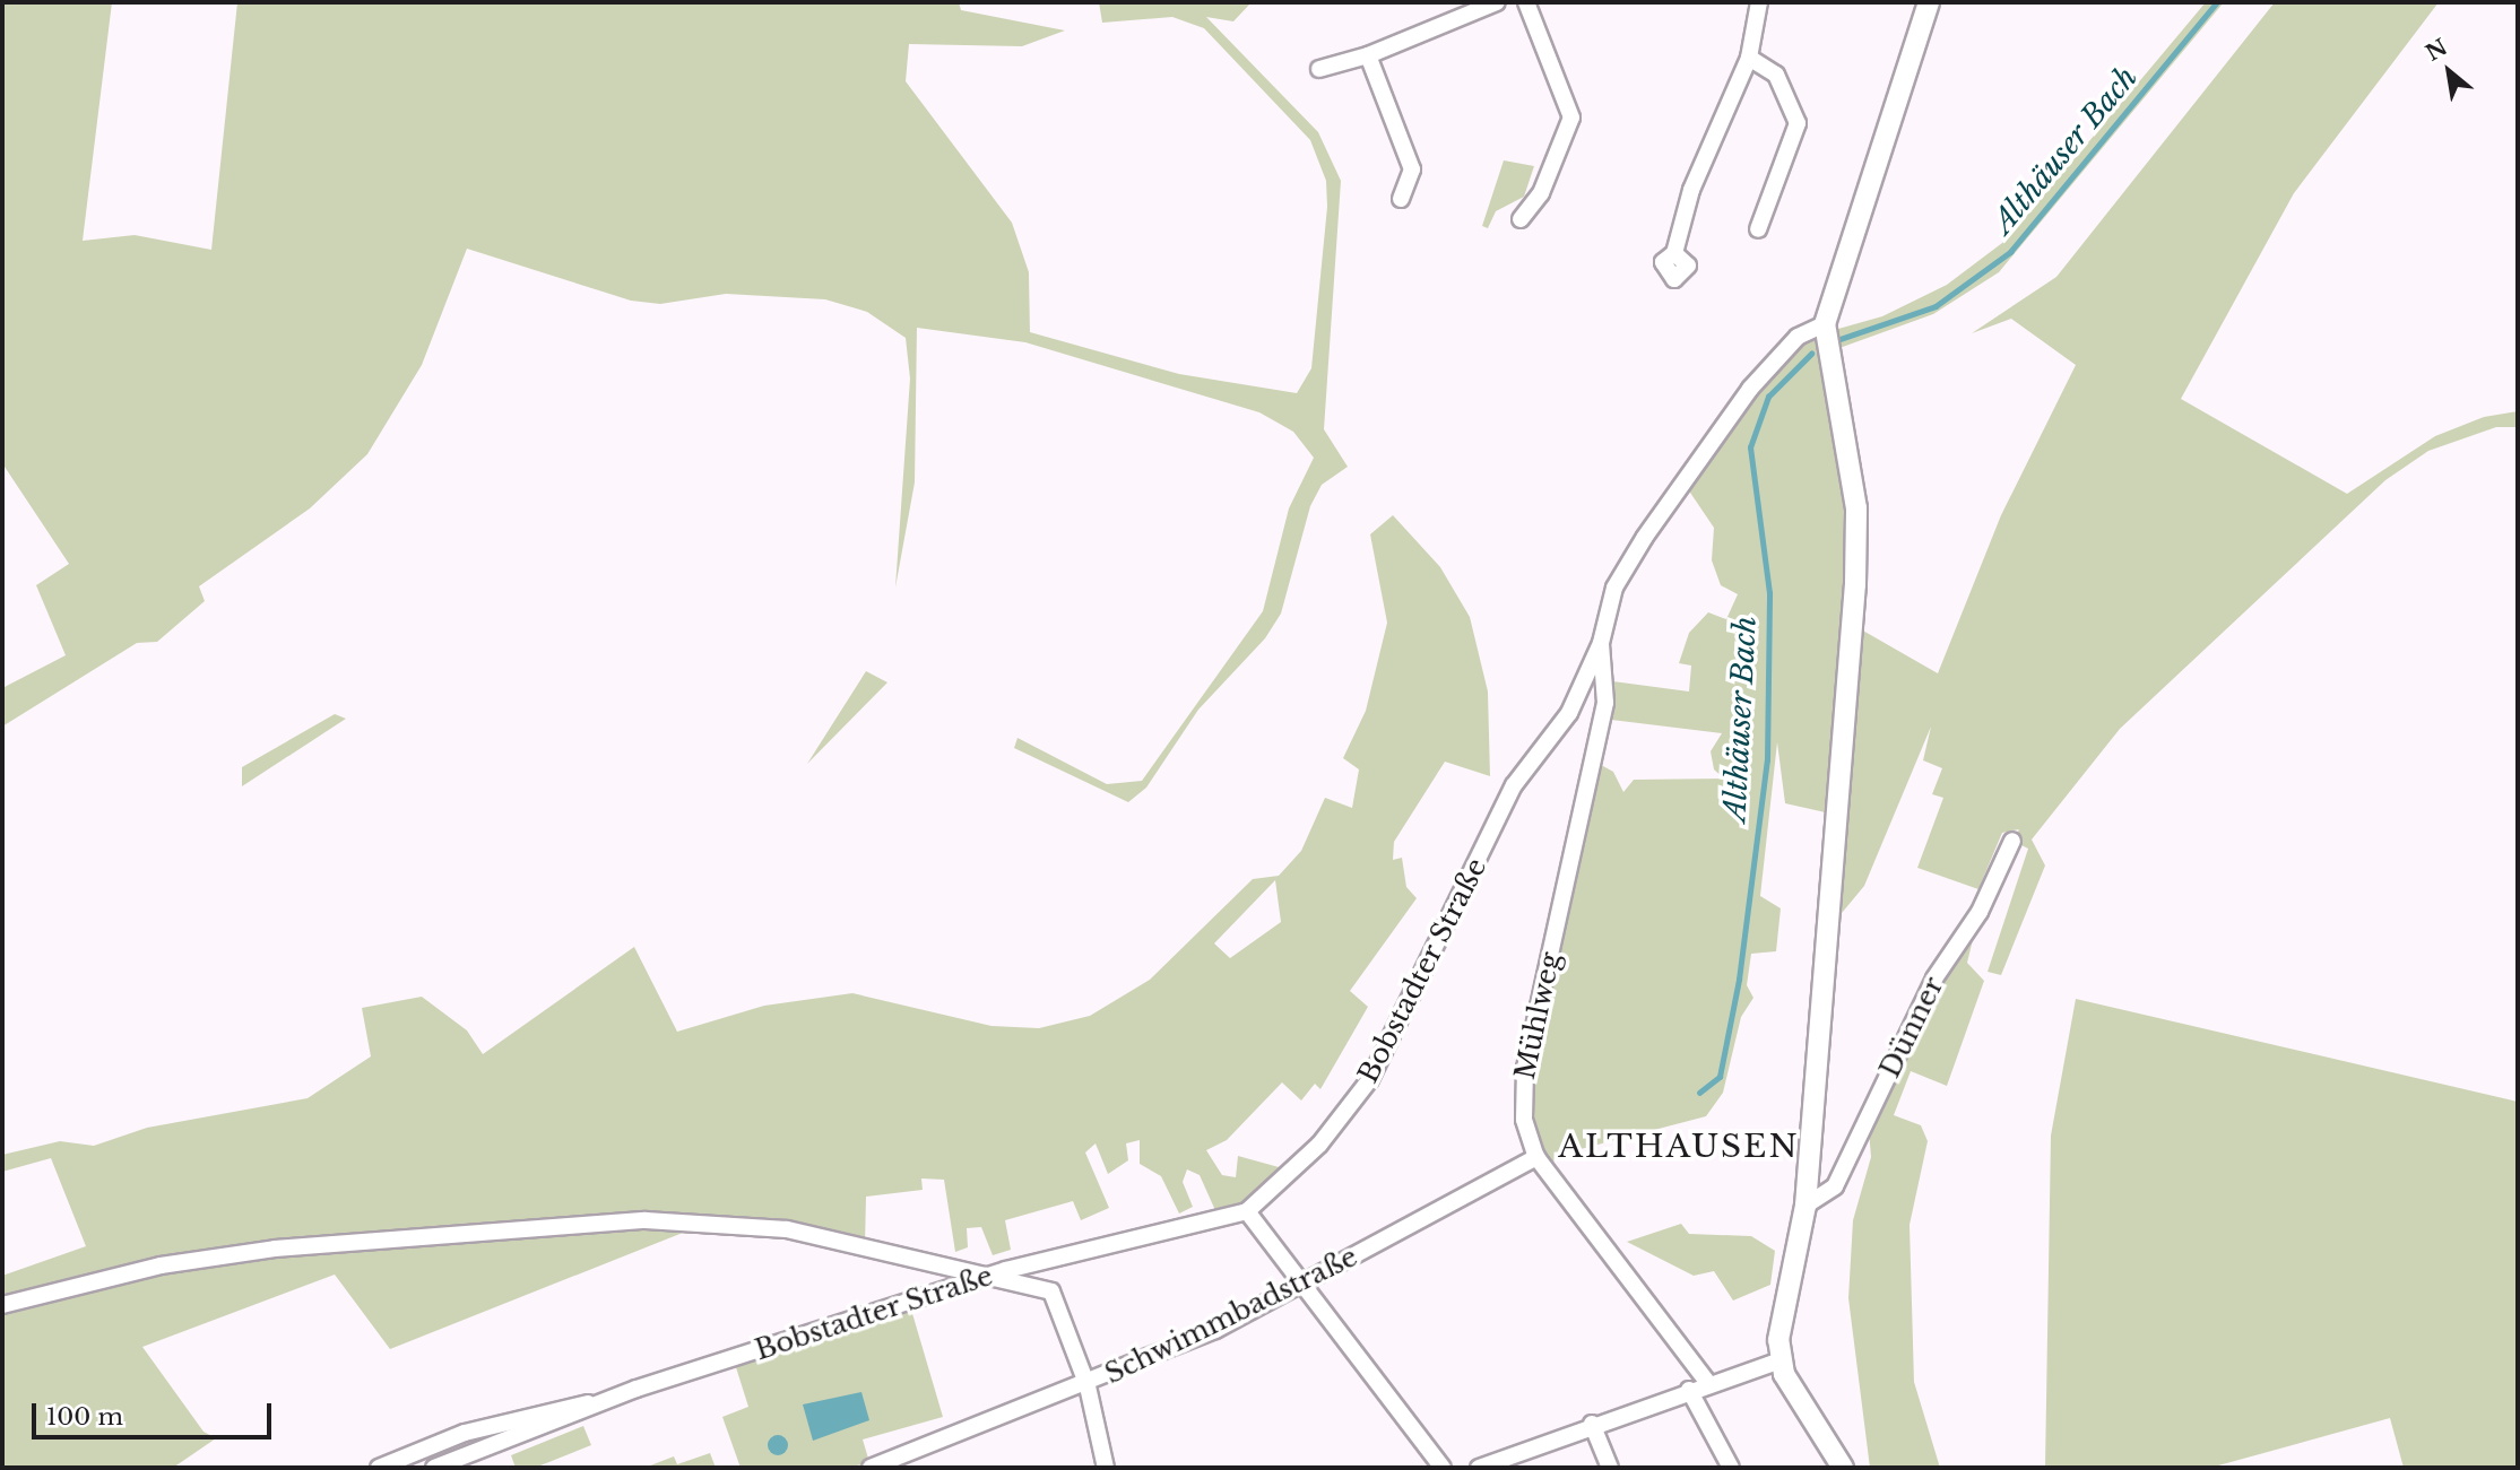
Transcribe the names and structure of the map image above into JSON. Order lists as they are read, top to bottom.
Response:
{
  "streets": {
    "street": [
      "Bobstadter Straße",
      "Mühlweg",
      "Dünner",
      "Schwimmbadstraße"
    ]
  },
  "crossings": [
    ["Bobstadter Straße", "Mühlweg"],
    ["Mühlweg", "Schwimmbadstraße"]
  ],
  "districts": ["ALTHAUSEN"],
  "water": ["Althäuser Bach"],
  "scale_bar": "100 m",
  "north": "top left"
}
